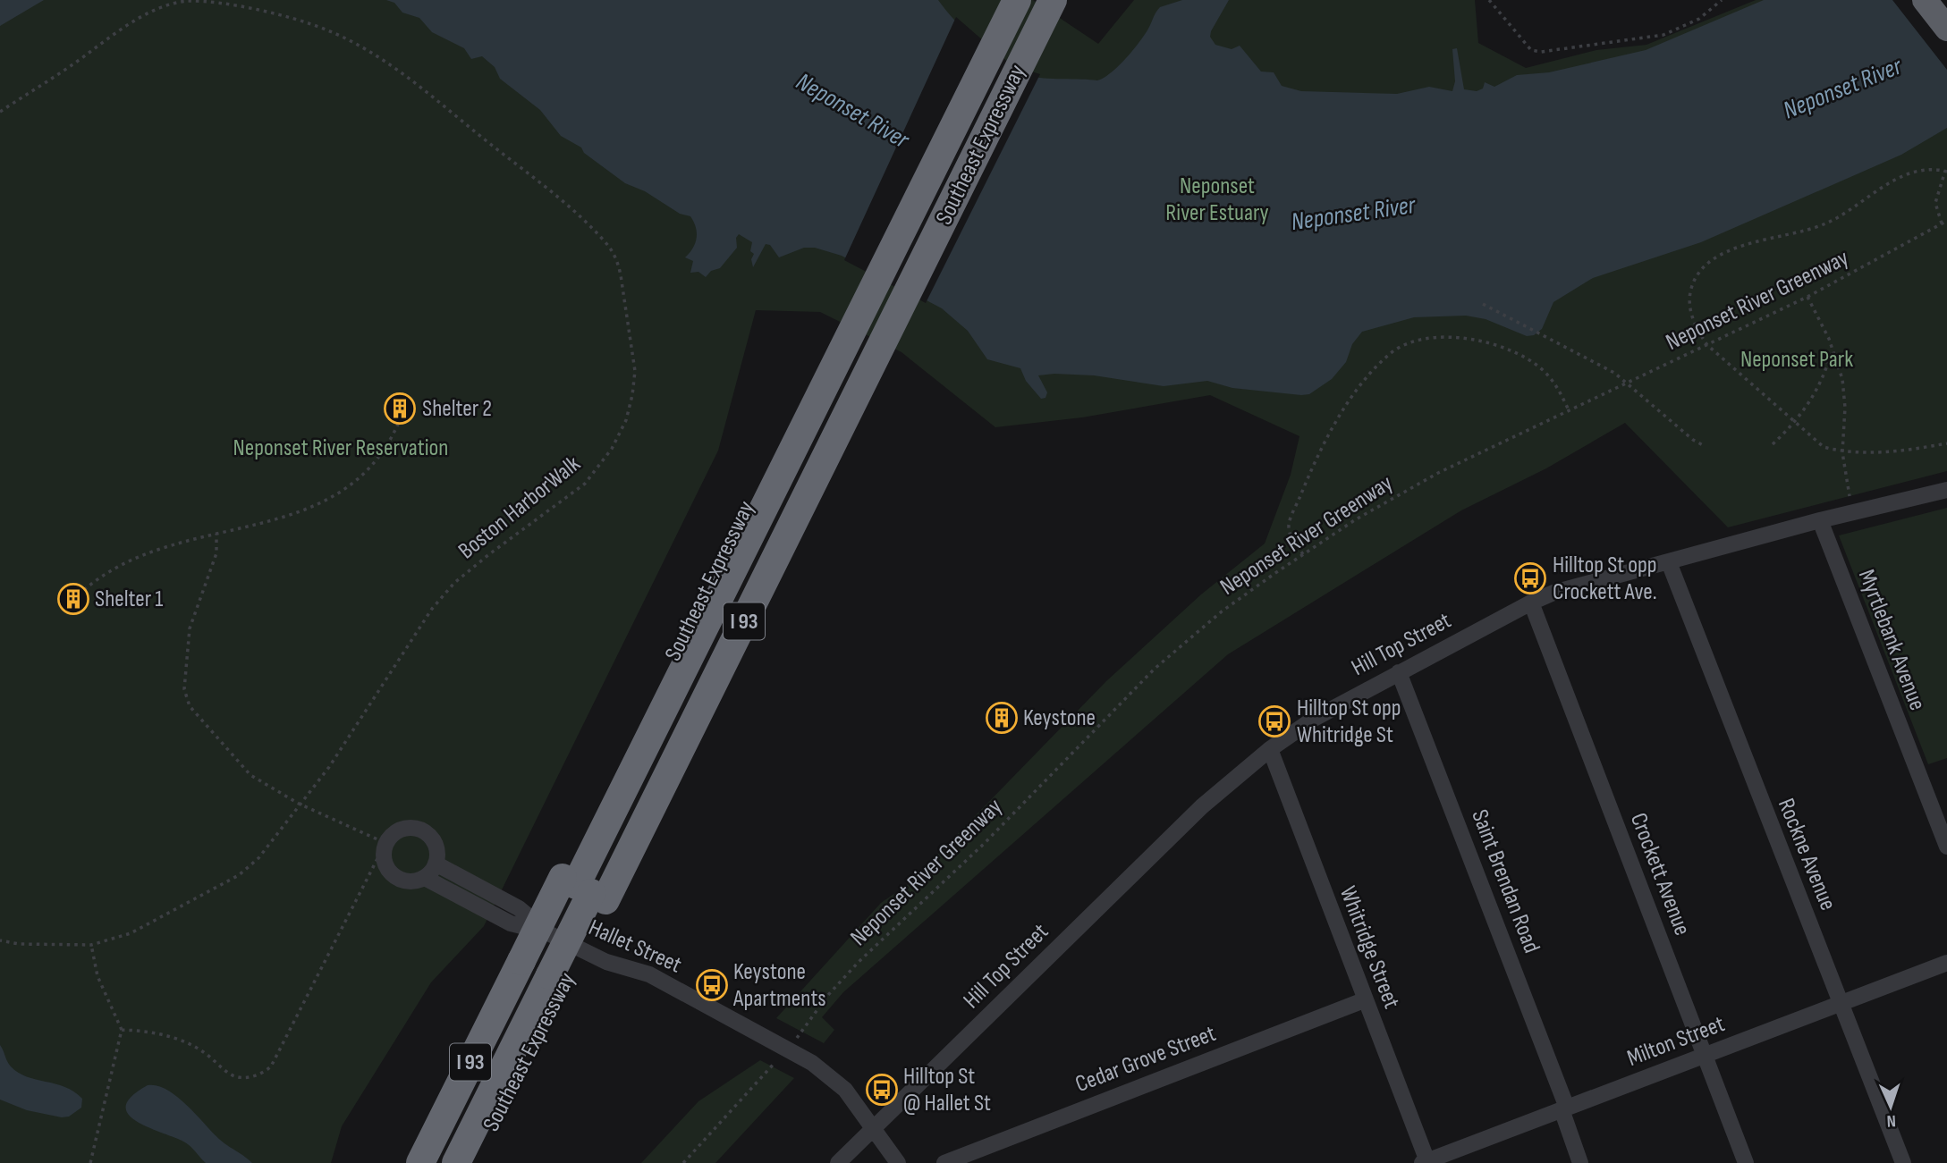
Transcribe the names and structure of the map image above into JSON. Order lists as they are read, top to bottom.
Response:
{
  "streets": {
    "highway": ["Southeast Expressway", "I 93"],
    "street": [
      "Myrtlebank Avenue",
      "Hill Top Street",
      "Rockne Avenue",
      "Crockett Avenue",
      "Saint Brendan Road",
      "Hallet Street",
      "Whitridge Street",
      "Milton Street",
      "Cedar Grove Street"
    ],
    "path": ["Neponset River Greenway", "Boston HarborWalk"]
  },
  "crossings": [
    ["Southeast Expressway", "I 93"],
    ["Myrtlebank Avenue", "Hill Top Street"],
    ["Hill Top Street", "Rockne Avenue"],
    ["Hill Top Street", "Crockett Avenue"],
    ["Hill Top Street", "Saint Brendan Road"],
    ["Hill Top Street", "Hallet Street"],
    ["Hill Top Street", "Whitridge Street"],
    ["Rockne Avenue", "Milton Street"],
    ["Crockett Avenue", "Milton Street"],
    ["Saint Brendan Road", "Milton Street"],
    ["Whitridge Street", "Milton Street"],
    ["Whitridge Street", "Cedar Grove Street"]
  ],
  "water": ["Neponset River"],
  "parks": ["Neponset River Estuary", "Neponset Park", "Neponset River Reservation"],
  "places": {
    "building": ["Shelter 2", "Shelter 1", "Keystone"],
    "bus stop": [
      "Hilltop St opp Crockett Ave.",
      "Hilltop St opp Whitridge St",
      "Keystone Apartments",
      "Hilltop St @ Hallet St"
    ]
  },
  "north": "bottom"
}
